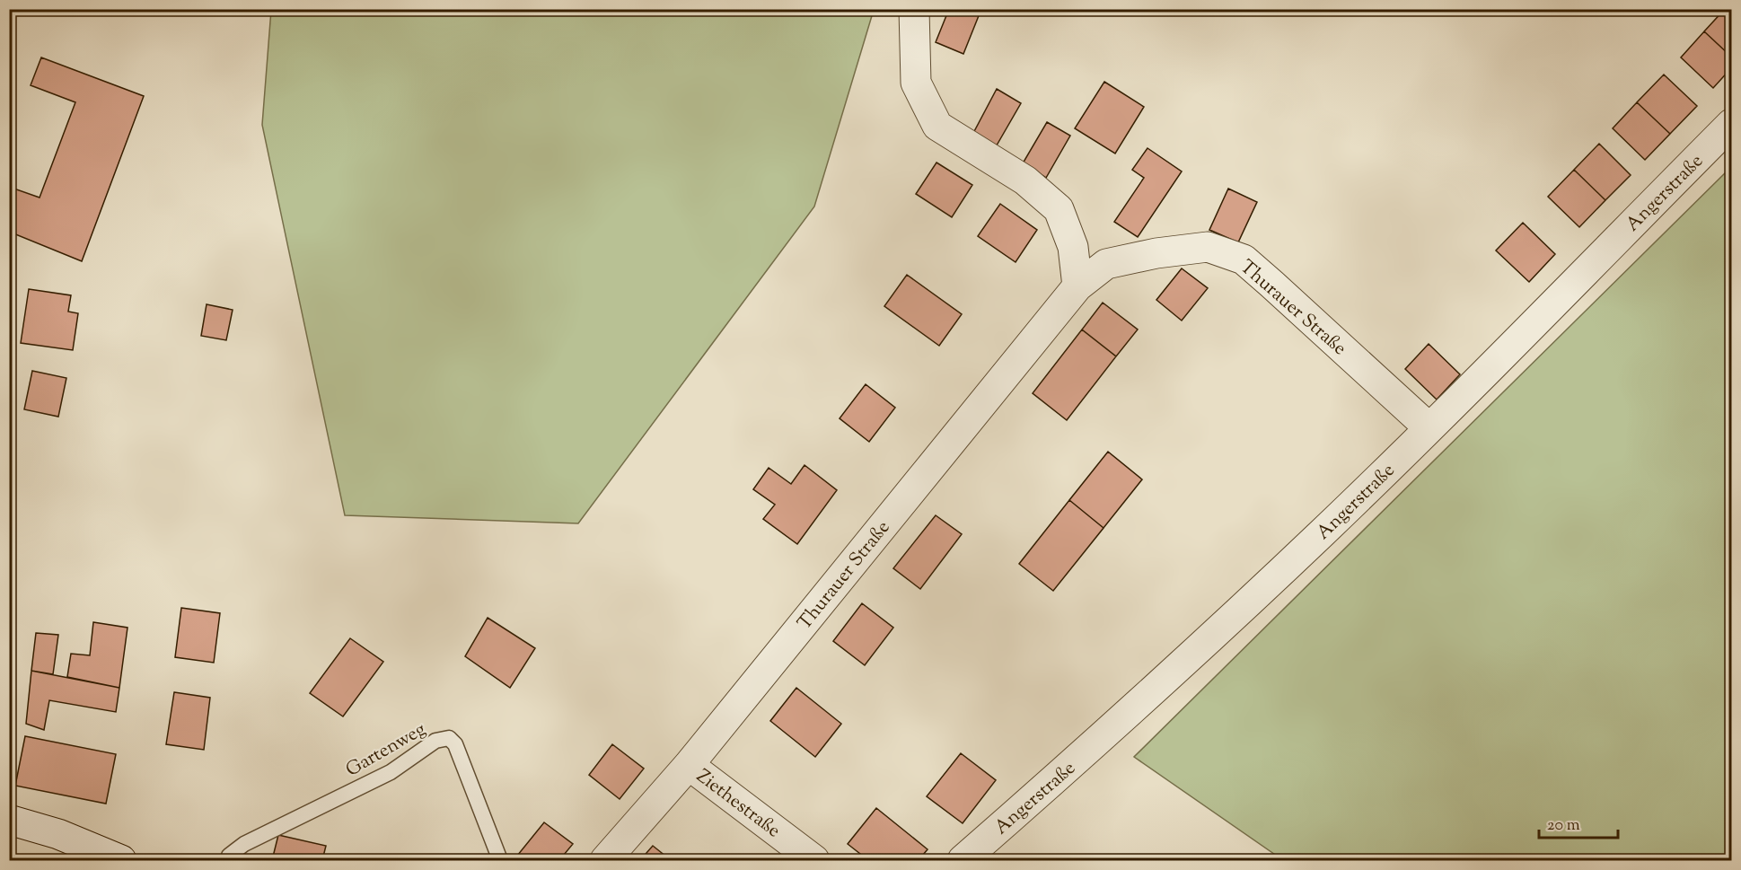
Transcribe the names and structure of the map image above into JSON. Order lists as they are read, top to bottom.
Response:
{
  "streets": {
    "street": ["Angerstraße", "Thurauer Straße", "Ziethestraße"],
    "lane": ["Gartenweg"]
  },
  "crossings": [
    ["Angerstraße", "Thurauer Straße"],
    ["Thurauer Straße", "Ziethestraße"]
  ],
  "scale_bar": "20 m"
}
